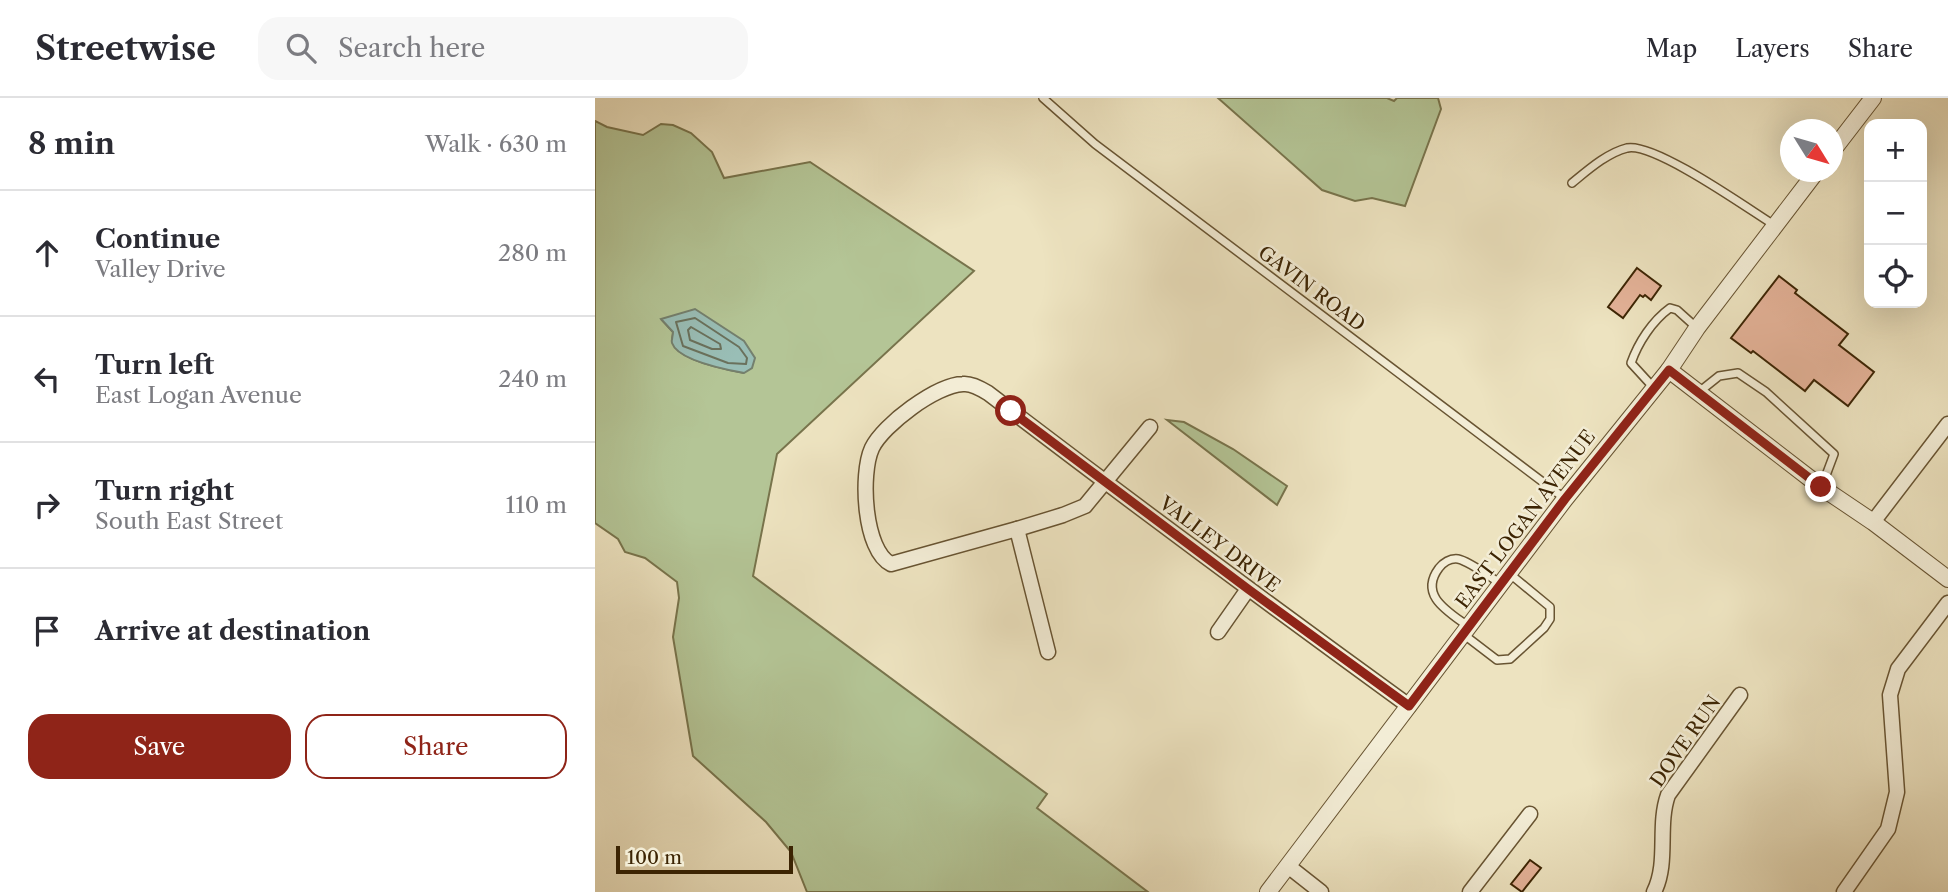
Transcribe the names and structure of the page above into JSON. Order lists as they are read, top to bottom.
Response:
{
  "streets": {
    "street": ["EAST LOGAN AVENUE", "VALLEY DRIVE", "DOVE RUN"],
    "lane": ["GAVIN ROAD"]
  },
  "crossings": [
    ["GAVIN ROAD", "EAST LOGAN AVENUE"],
    ["EAST LOGAN AVENUE", "VALLEY DRIVE"]
  ],
  "scale_bar": "100 m",
  "north": "bottom right",
  "page": {
    "header": "Streetwise",
    "search": "Search here",
    "nav": ["Map", "Layers", "Share"],
    "heading": ["8 min", "Walk · 630 m"],
    "map_buttons": ["+", "−"],
    "list": [
      ["Continue", "Valley Drive", "280 m"],
      ["Turn left", "East Logan Avenue", "240 m"],
      ["Turn right", "South East Street", "110 m"],
      "Arrive at destination"
    ],
    "buttons": ["Save", "Share"],
    "scale": "100 m"
  }
}
